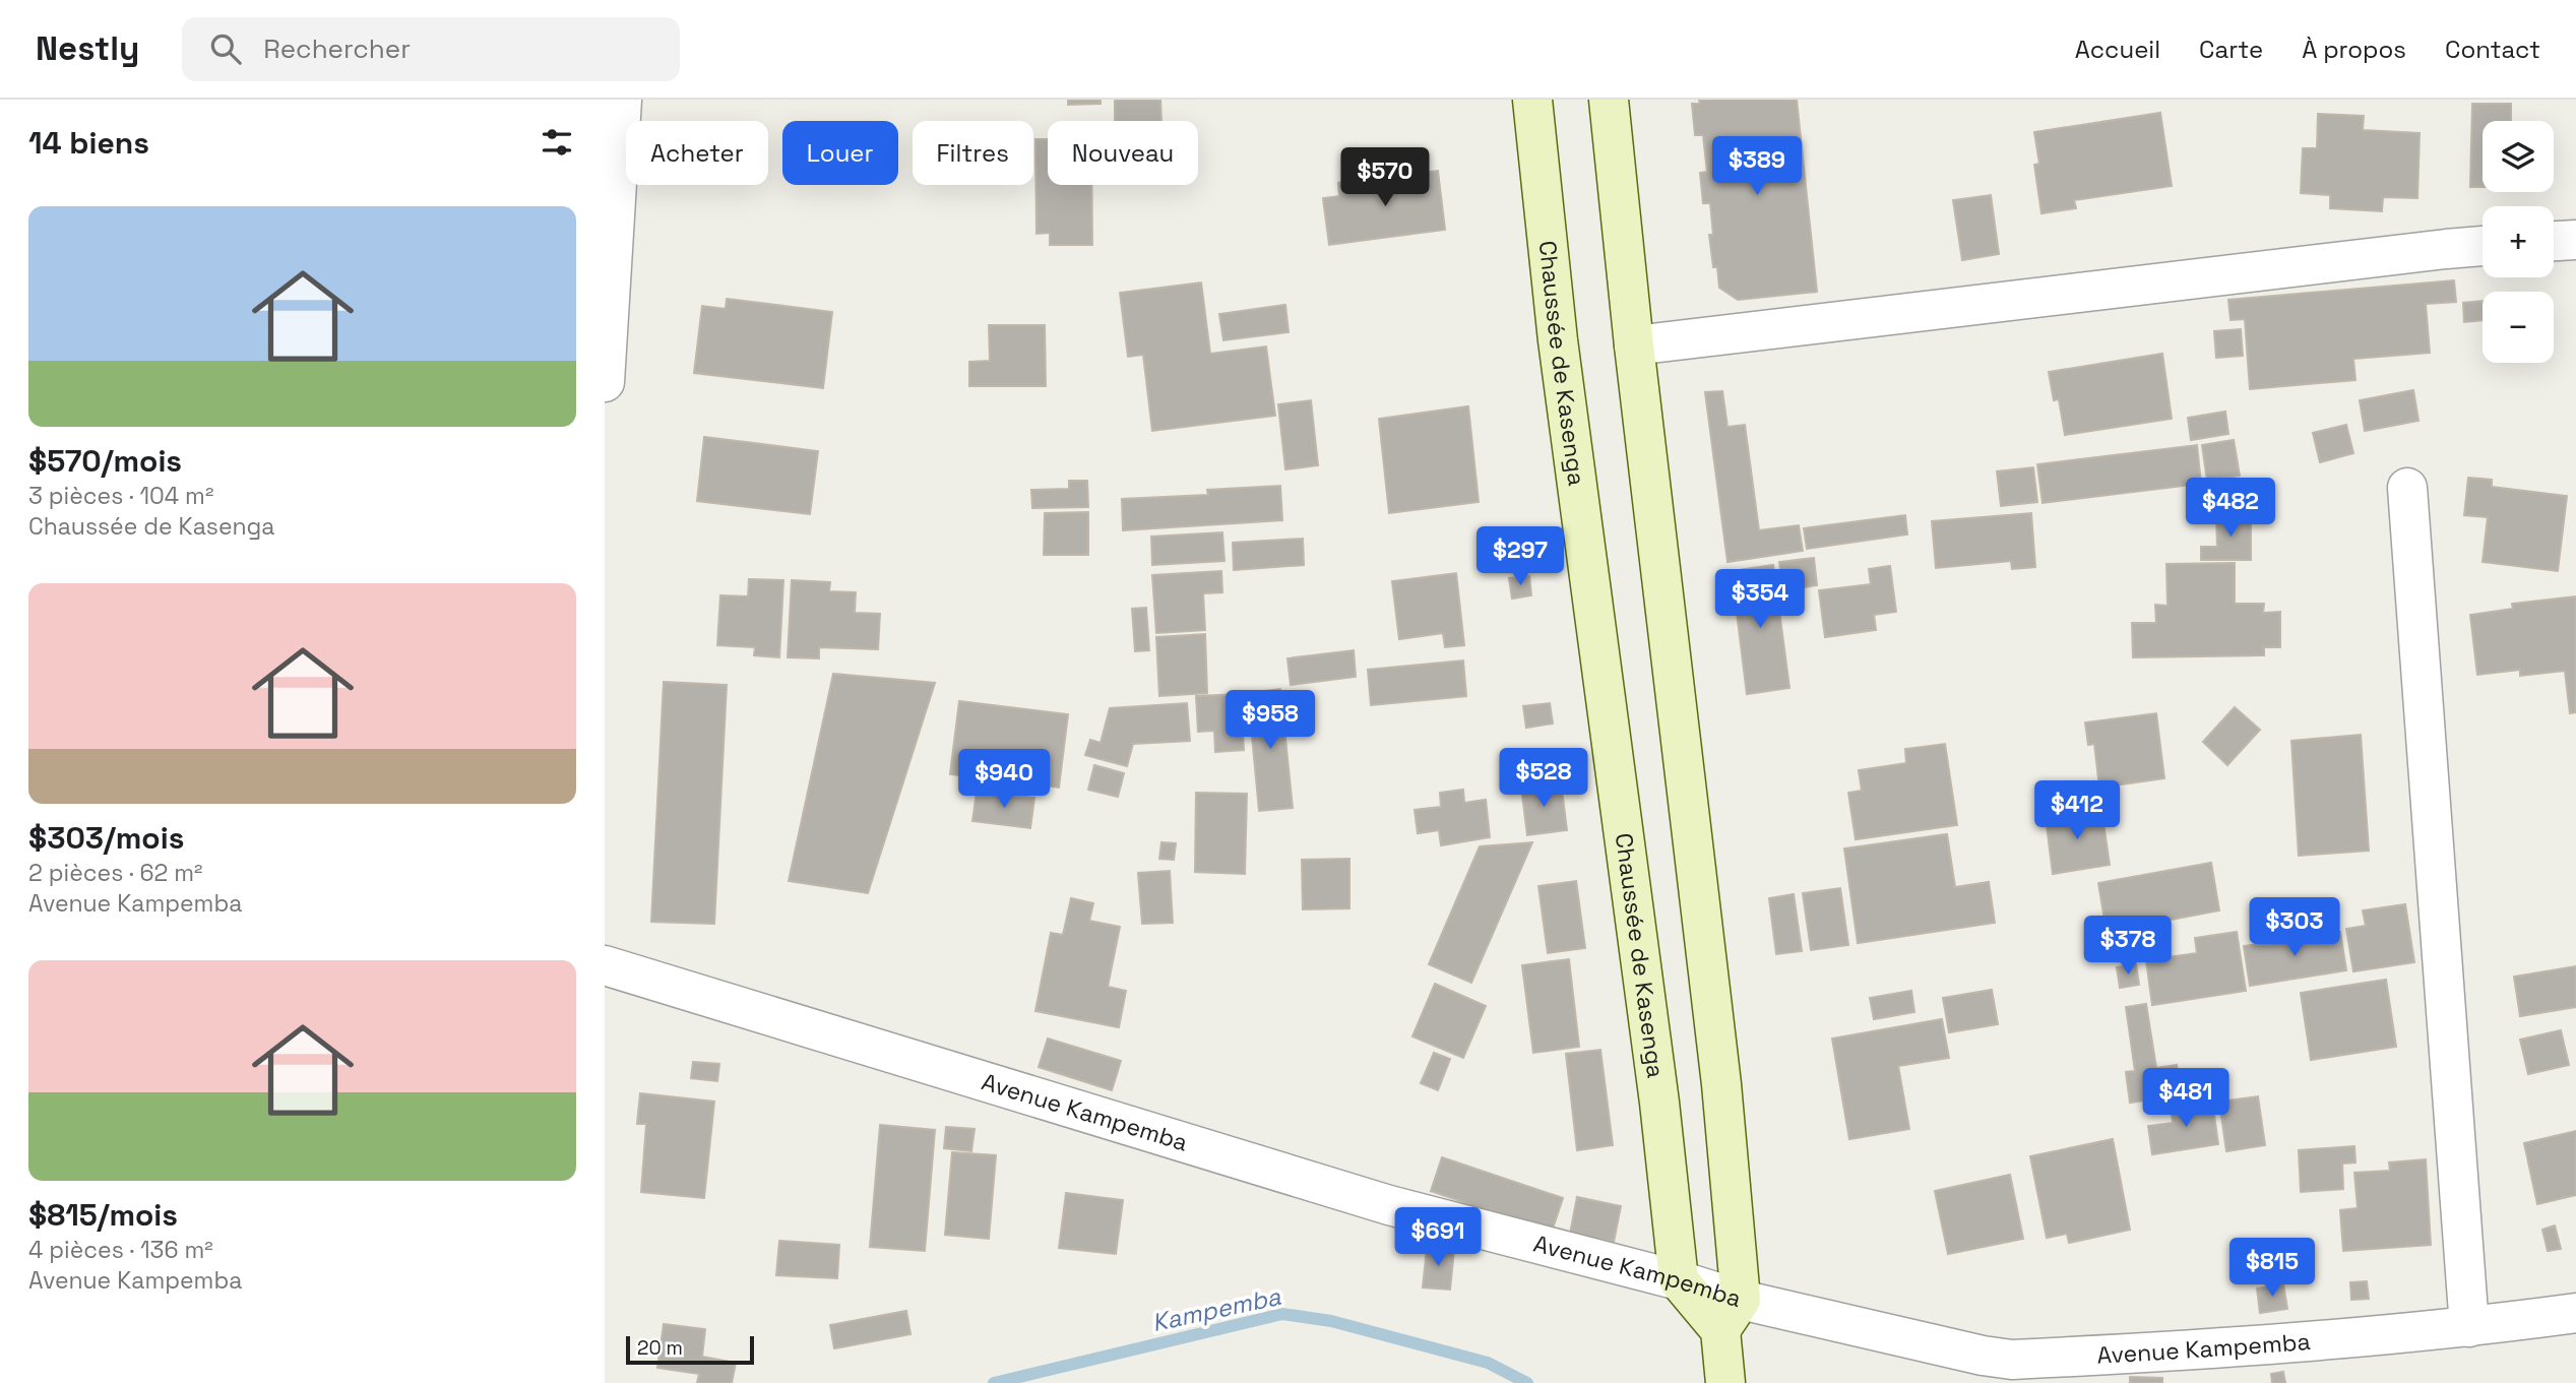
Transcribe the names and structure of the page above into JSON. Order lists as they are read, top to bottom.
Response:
{
  "streets": {
    "main road": ["Chaussée de Kasenga"],
    "street": ["Avenue Kampemba"]
  },
  "crossings": [
    ["Chaussée de Kasenga", "Avenue Kampemba"]
  ],
  "water": ["Kampemba"],
  "scale_bar": "20 m",
  "page": {
    "header": "Nestly",
    "search": "Rechercher",
    "nav": [
      "Accueil",
      "Carte",
      "À propos",
      "Contact"
    ],
    "heading": "14 biens",
    "map_buttons": ["+", "−"],
    "chip": [
      "Acheter",
      "Louer",
      "Filtres",
      "Nouveau"
    ],
    "price": [
      "$389",
      "$570",
      "$482",
      "$297",
      "$354",
      "$958",
      "$528",
      "$940",
      "$412",
      "$303",
      "$378",
      "$481",
      "$691",
      "$815"
    ],
    "list": [
      {
        "name": "$570/mois",
        "note": "3 pièces · 104 m² · Chaussée de Kasenga"
      },
      {
        "name": "$303/mois",
        "note": "2 pièces · 62 m² · Avenue Kampemba"
      },
      {
        "name": "$815/mois",
        "note": "4 pièces · 136 m² · Avenue Kampemba"
      }
    ],
    "scale": "20 m"
  }
}
